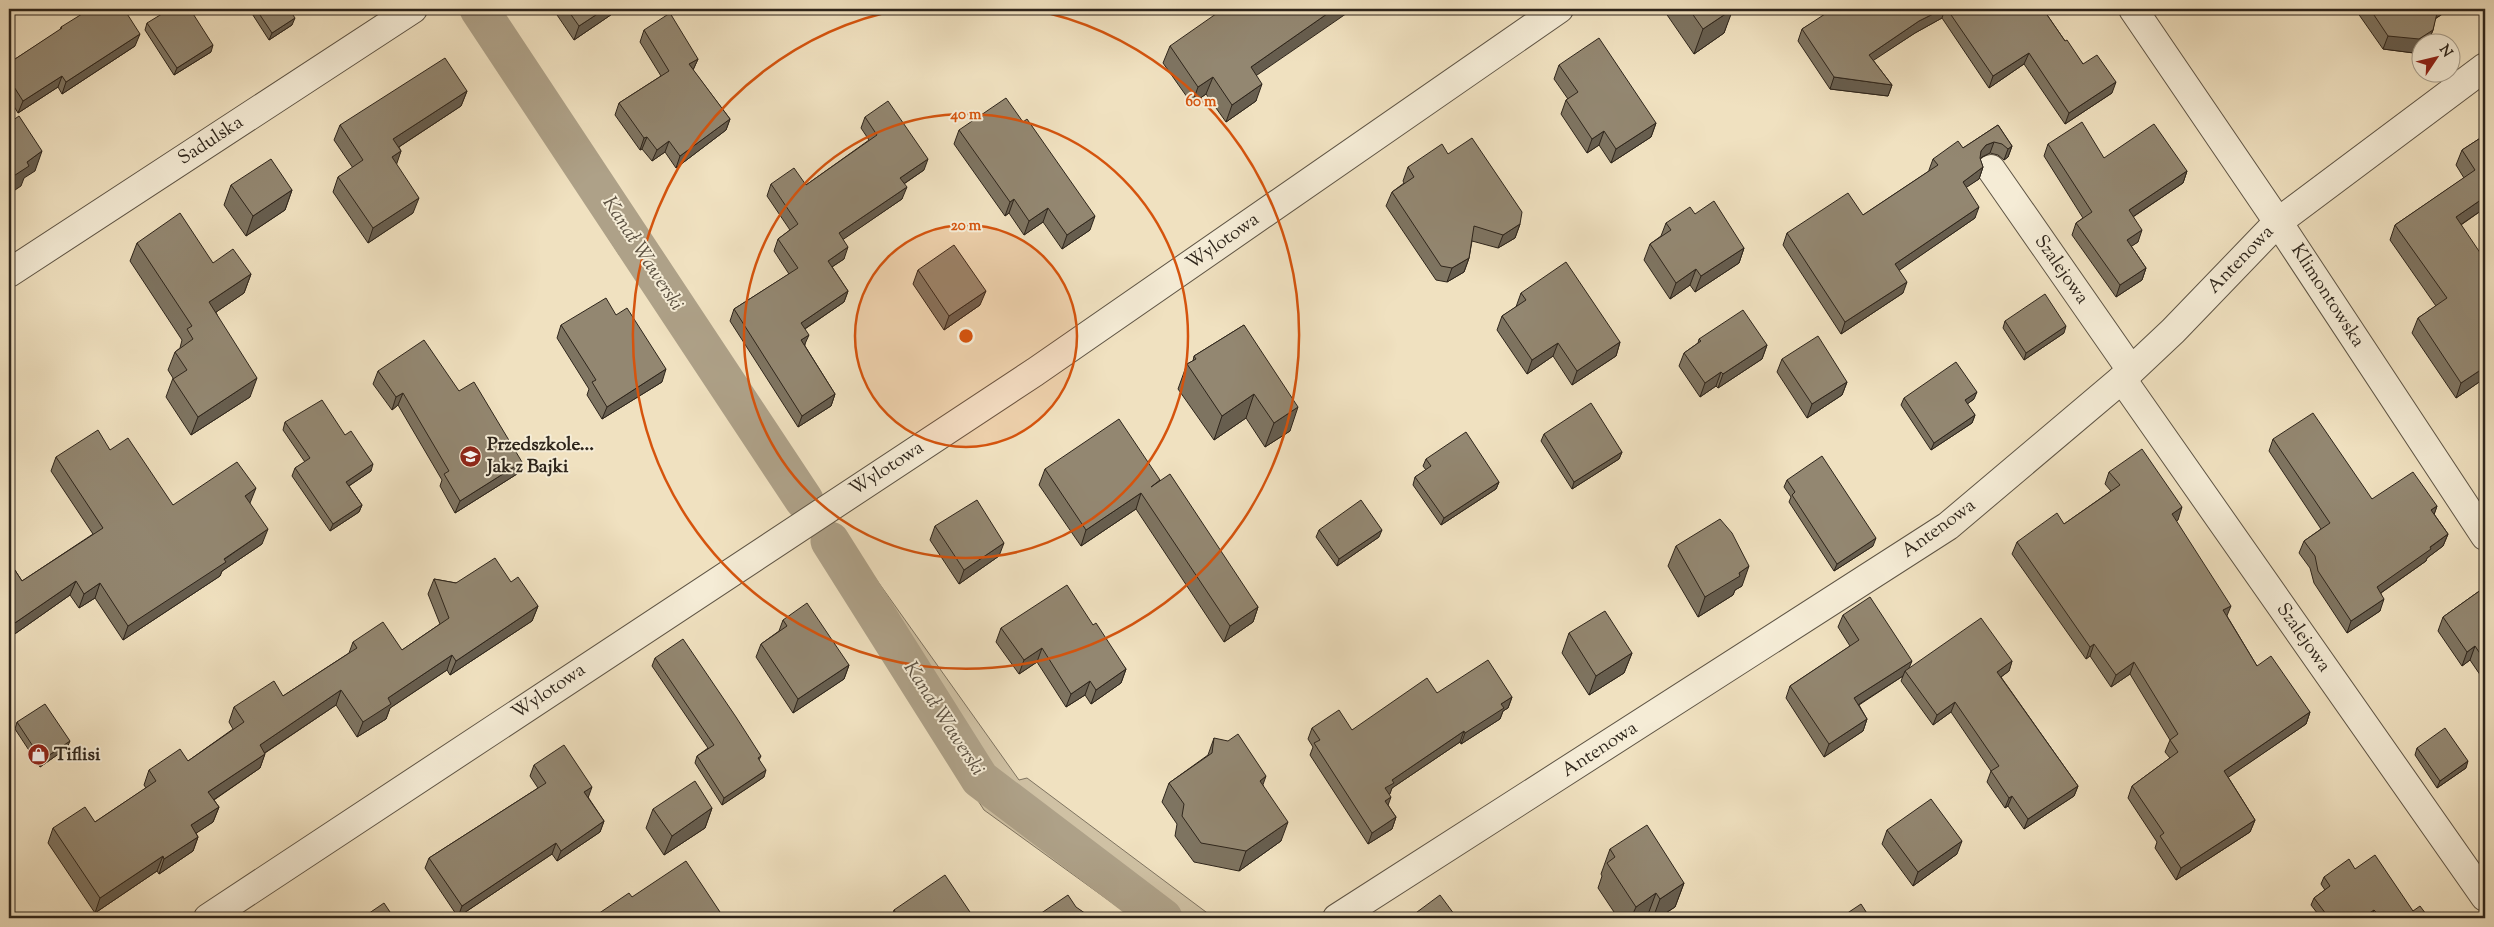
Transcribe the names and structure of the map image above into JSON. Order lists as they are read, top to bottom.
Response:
{
  "streets": {
    "street": [
      "Sadulska",
      "Wylotowa",
      "Antenowa",
      "Szalejowa",
      "Klimontowska"
    ]
  },
  "crossings": [
    ["Antenowa", "Szalejowa"],
    ["Antenowa", "Klimontowska"]
  ],
  "water": ["Kanał Wawerski"],
  "places": {
    "school or university": ["Przedszkole... Jak z Bajki"],
    "shop": ["Tiflisi"]
  },
  "north": "top right",
  "rings": ["60 m", "40 m", "20 m"]
}
